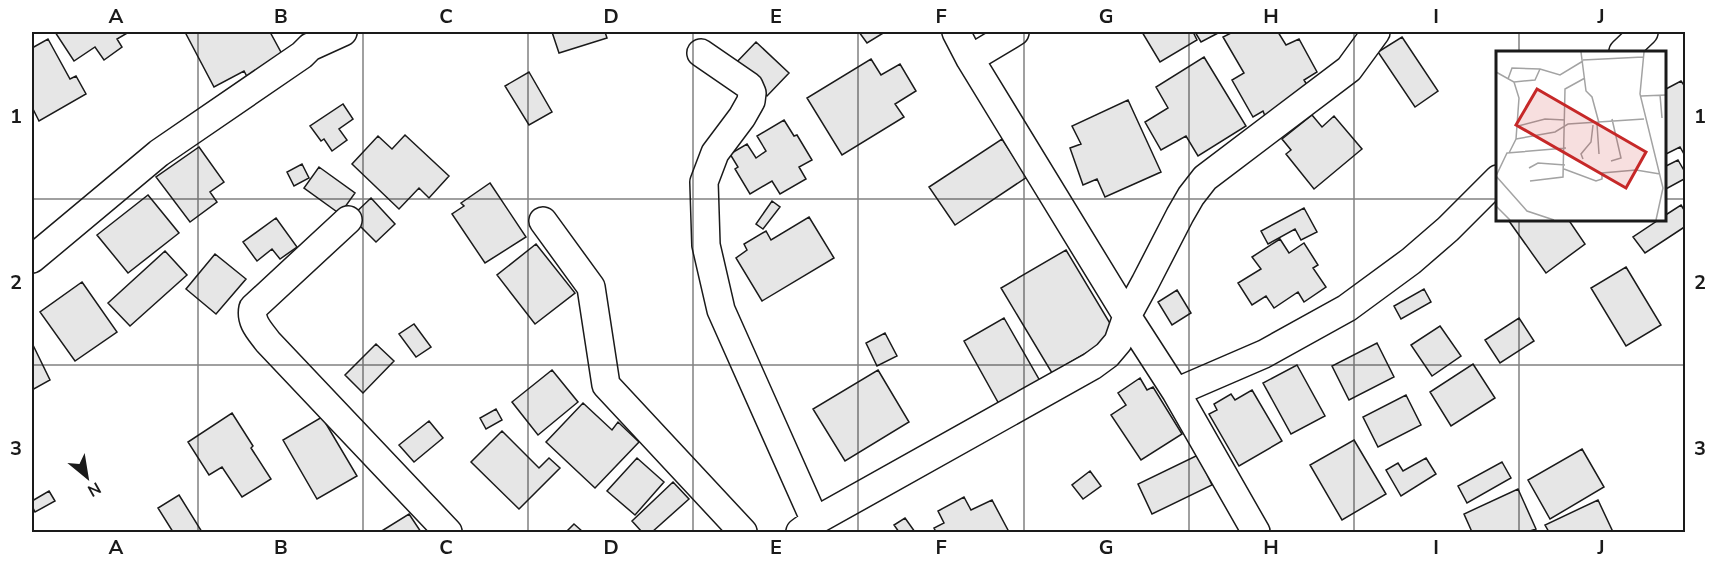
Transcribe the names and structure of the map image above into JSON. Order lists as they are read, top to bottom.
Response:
{
  "north": "bottom right",
  "grid": {
    "columns": [
      "A",
      "B",
      "C",
      "D",
      "E",
      "F",
      "G",
      "H",
      "I",
      "J"
    ],
    "rows": ["1", "2", "3"]
  }
}
